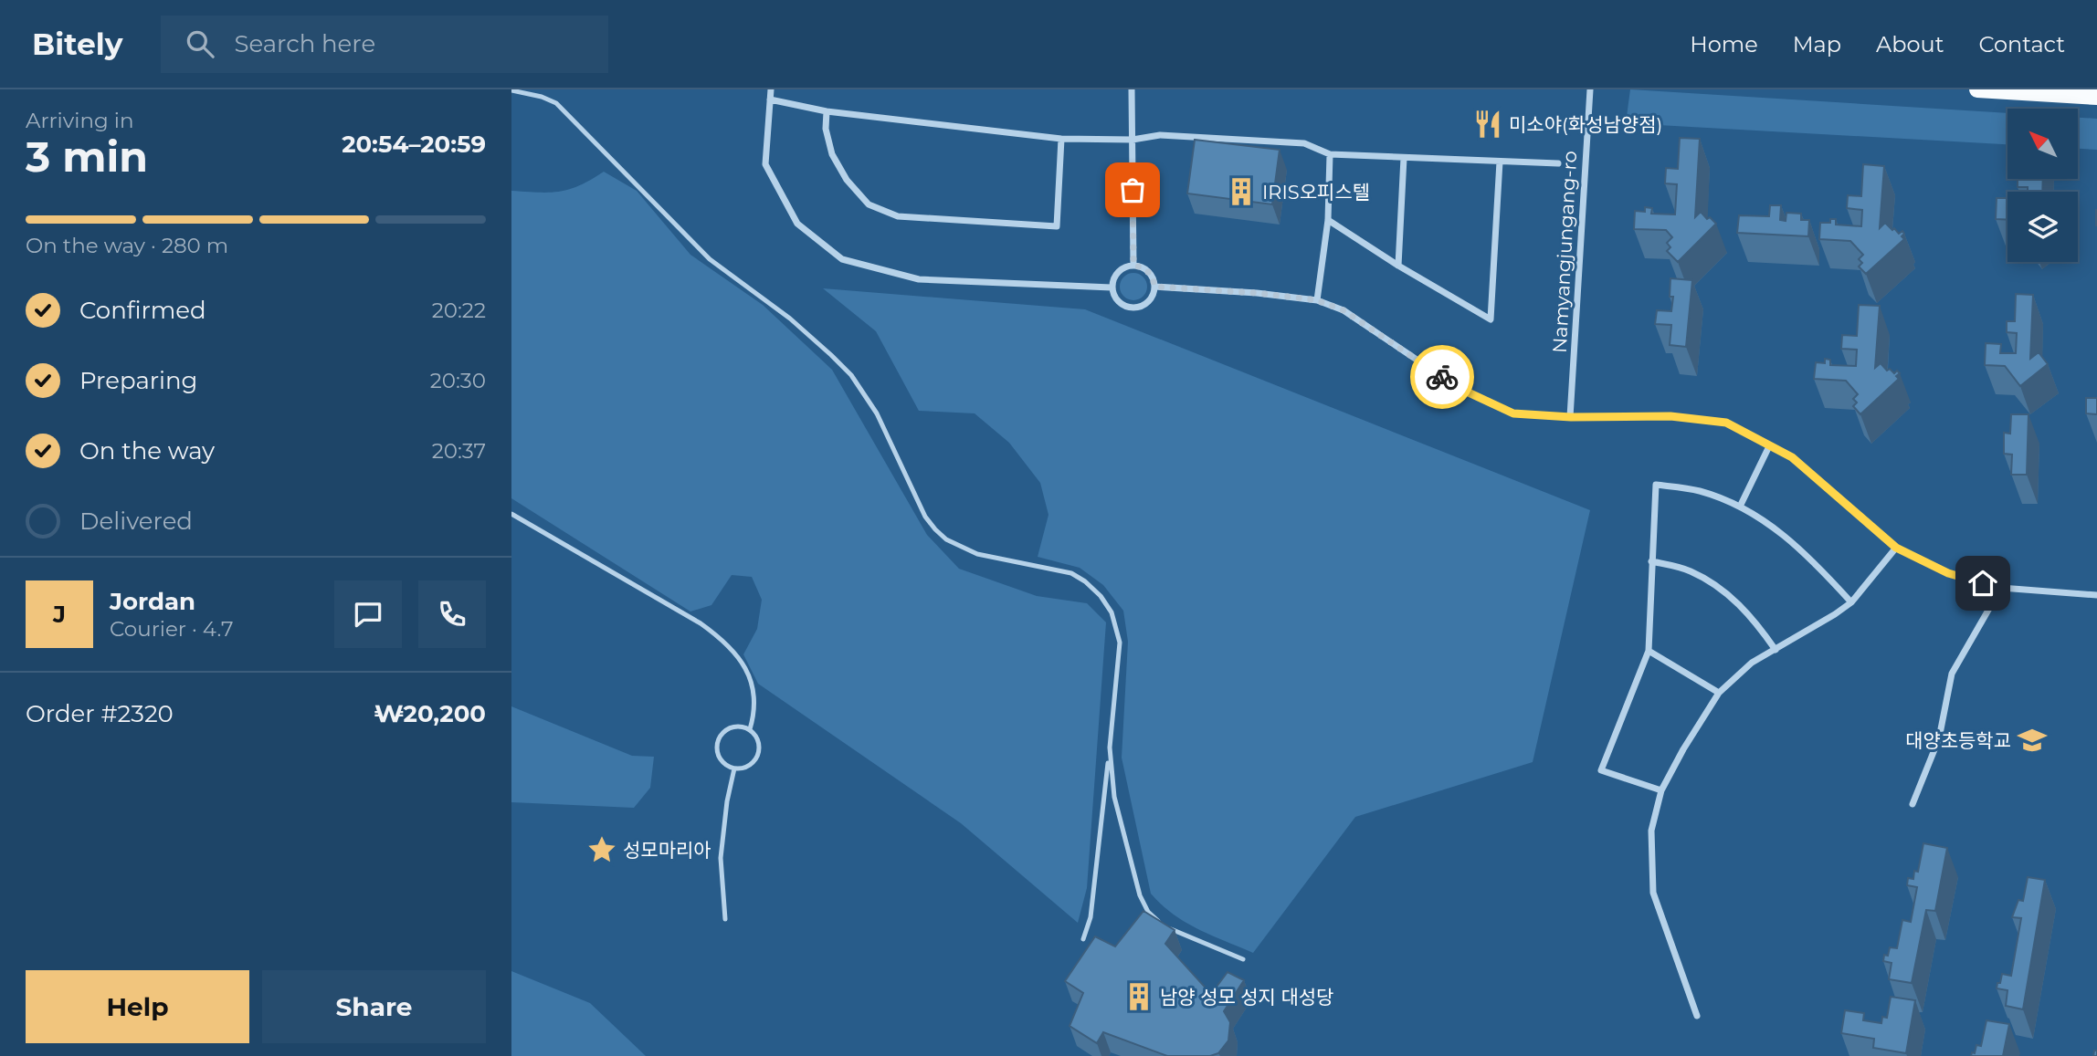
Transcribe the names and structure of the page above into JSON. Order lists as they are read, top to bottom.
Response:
{
  "streets": {
    "street": ["Namyangjungang-ro"]
  },
  "places": {
    "restaurant": ["미소야(화성남양점)"],
    "building": ["IRIS오피스텔", "남양 성모 성지 대성당"],
    "school or university": ["대양초등학교"],
    "place": ["성모마리아"]
  },
  "north": "top left",
  "page": {
    "header": "Bitely",
    "search": "Search here",
    "nav": [
      "Home",
      "Map",
      "About",
      "Contact"
    ],
    "heading": ["3 min", "Arriving in", "20:54–20:59"],
    "panel": [
      "Jordan",
      "Courier · 4.7",
      "Order #2320",
      "₩20,200"
    ],
    "bar": "On the way · 280 m",
    "list": [
      ["Confirmed", "20:22"],
      ["Preparing", "20:30"],
      ["On the way", "20:37"],
      "Delivered"
    ],
    "round": "J",
    "buttons": ["Help", "Share"]
  }
}
